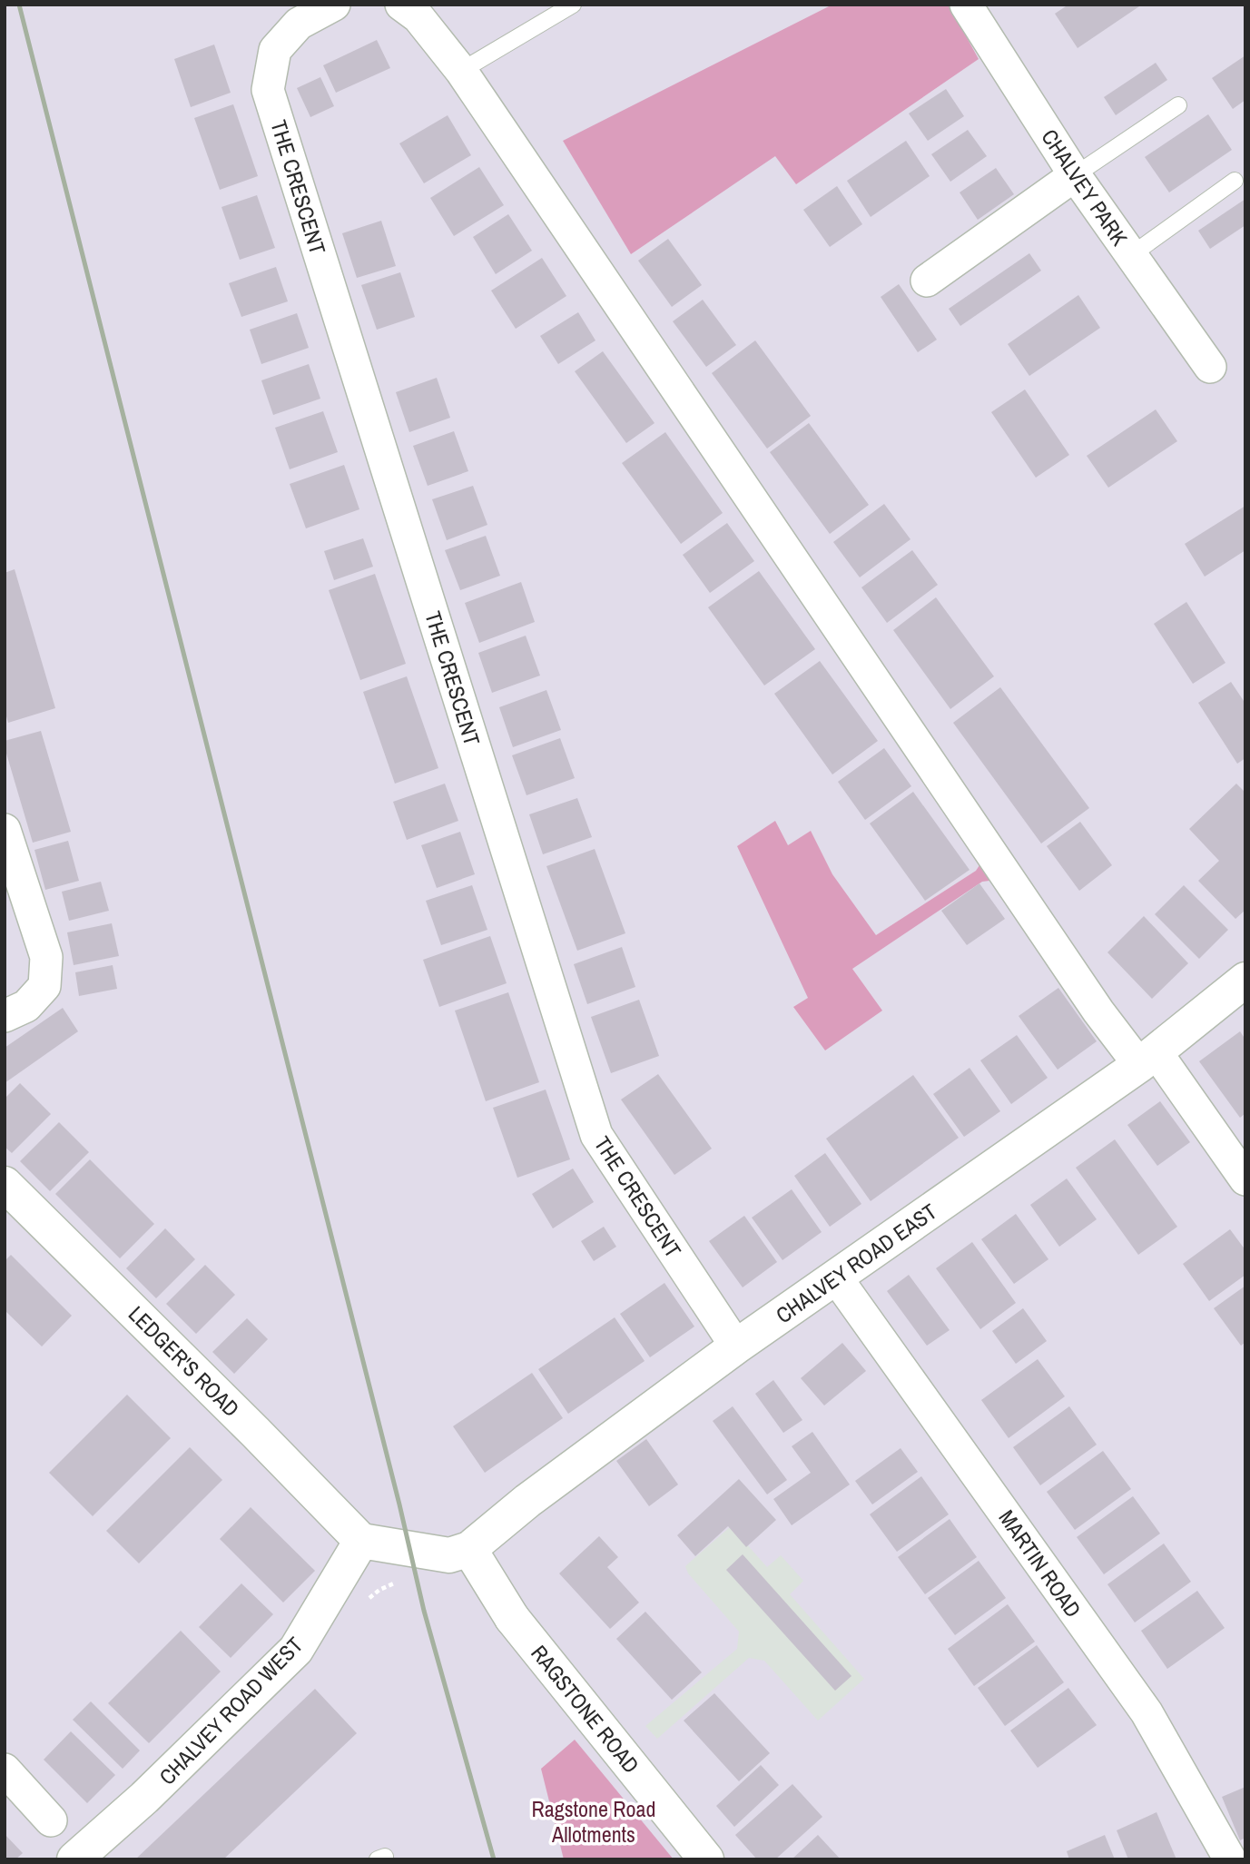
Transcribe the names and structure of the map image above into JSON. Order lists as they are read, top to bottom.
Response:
{
  "streets": {
    "street": [
      "THE CRESCENT",
      "CHALVEY PARK",
      "CHALVEY ROAD EAST",
      "LEDGER'S ROAD",
      "MARTIN ROAD",
      "RAGSTONE ROAD",
      "CHALVEY ROAD WEST"
    ]
  },
  "crossings": [
    ["THE CRESCENT", "CHALVEY ROAD EAST"],
    ["CHALVEY ROAD EAST", "MARTIN ROAD"],
    ["CHALVEY ROAD EAST", "RAGSTONE ROAD"],
    ["LEDGER'S ROAD", "CHALVEY ROAD WEST"]
  ],
  "parks": ["Ragstone Road Allotments"]
}
